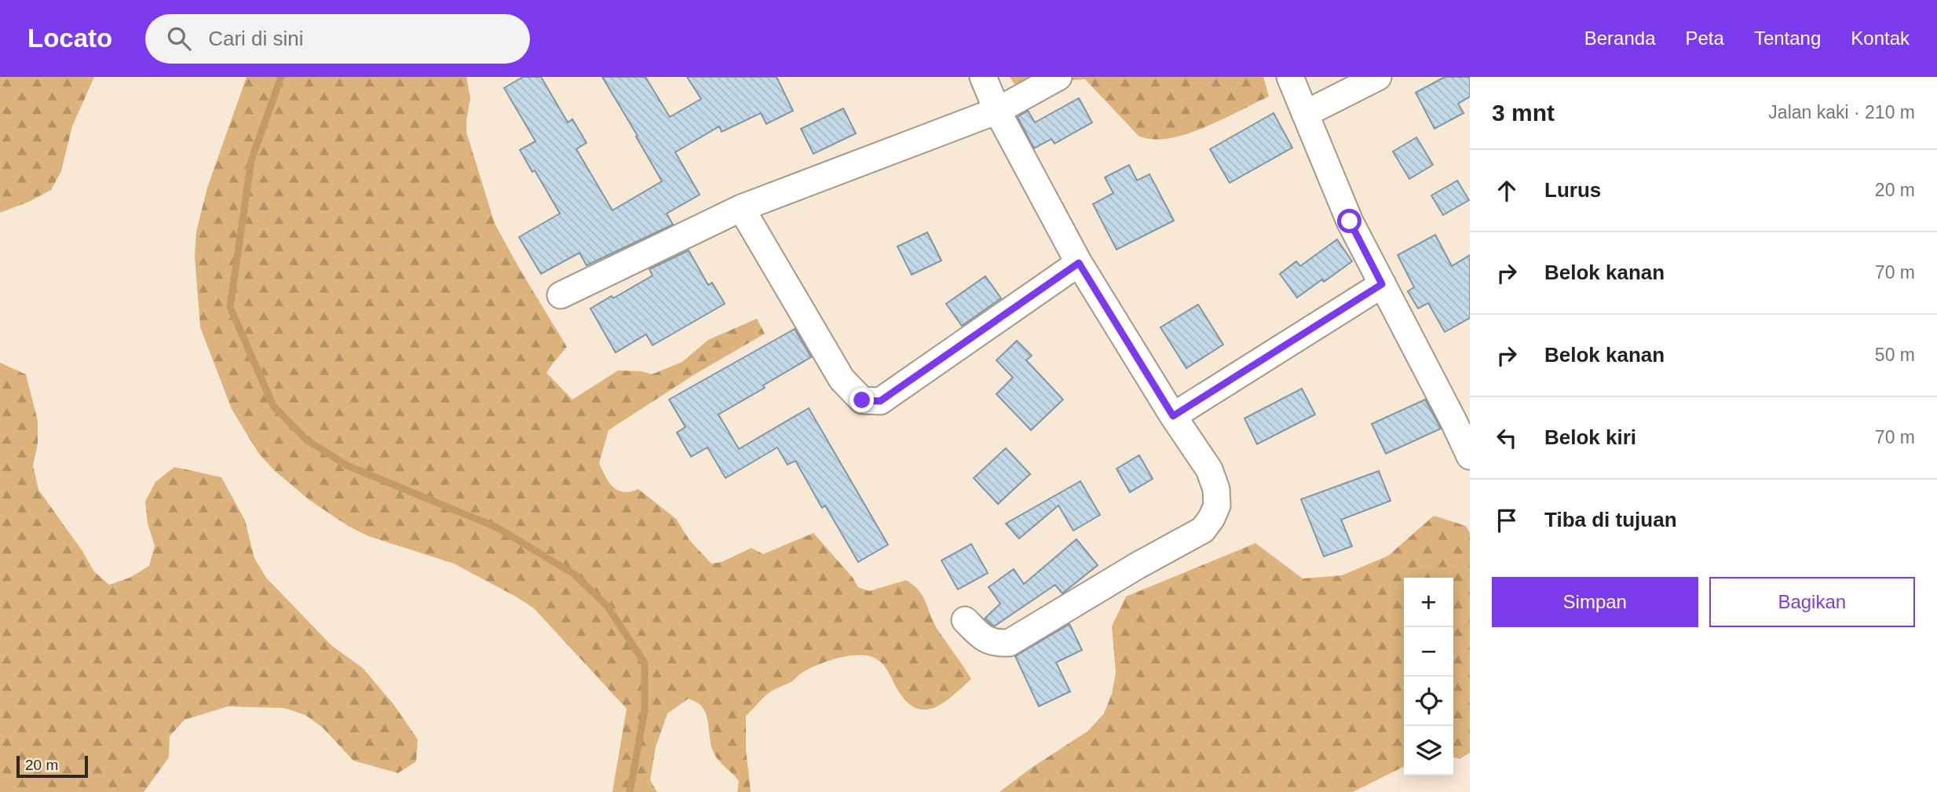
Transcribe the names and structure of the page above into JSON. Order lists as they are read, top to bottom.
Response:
{
  "scale_bar": "20 m",
  "page": {
    "header": "Locato",
    "search": "Cari di sini",
    "nav": [
      "Beranda",
      "Peta",
      "Tentang",
      "Kontak"
    ],
    "heading": ["3 mnt", "Jalan kaki · 210 m"],
    "list": [
      ["Lurus", "20 m"],
      ["Belok kanan", "70 m"],
      ["Belok kanan", "50 m"],
      ["Belok kiri", "70 m"],
      "Tiba di tujuan"
    ],
    "buttons": ["Simpan", "Bagikan"],
    "map_buttons": ["+", "−"],
    "scale": "20 m"
  }
}
